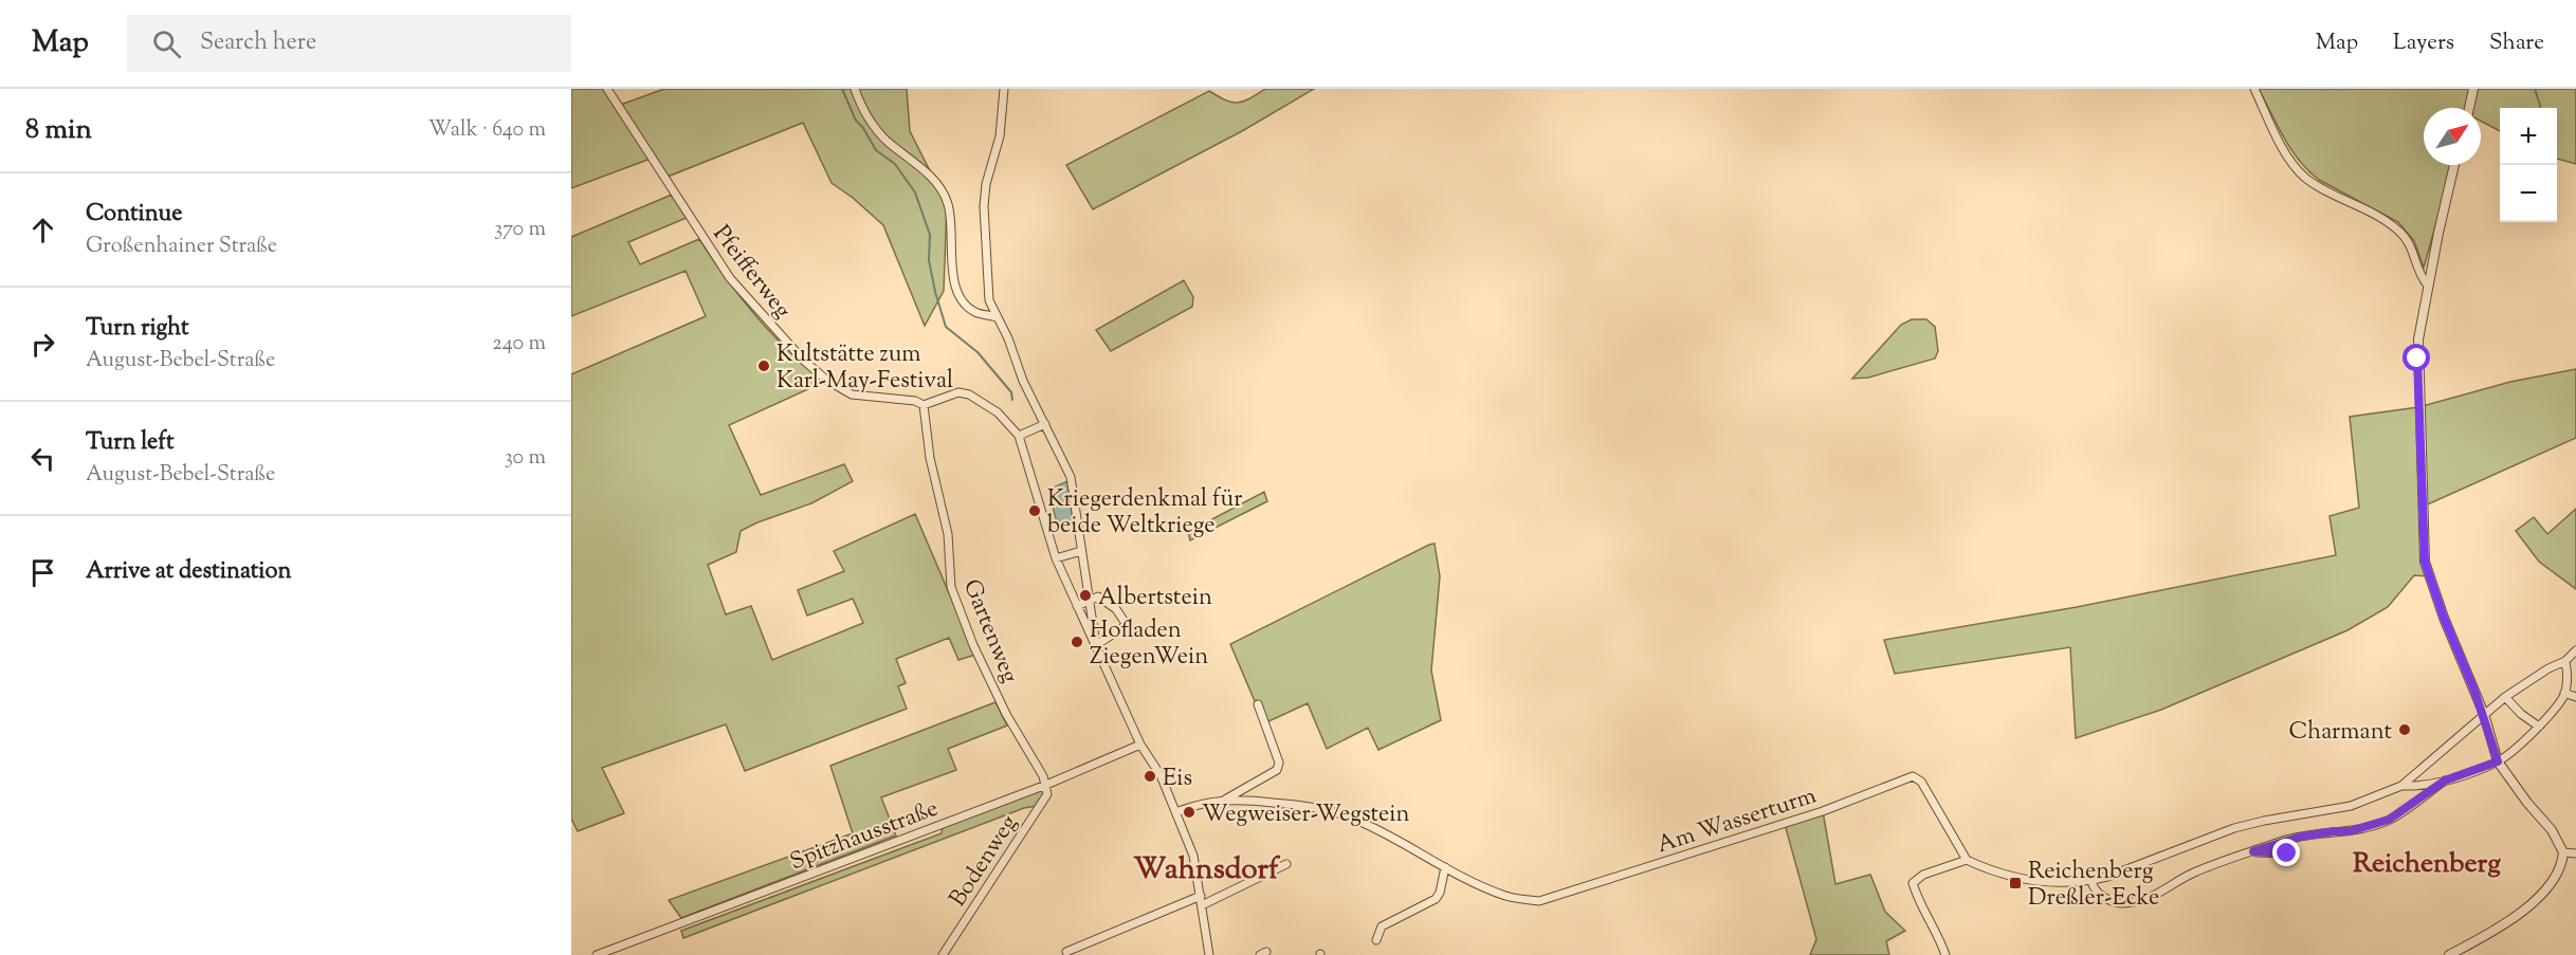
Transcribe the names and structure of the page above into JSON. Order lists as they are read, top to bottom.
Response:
{
  "streets": {
    "street": [
      "Pfeifferweg",
      "Gartenweg",
      "Am Wasserturm",
      "Spitzhausstraße",
      "Bodenweg"
    ]
  },
  "crossings": [
    ["Pfeifferweg", "Gartenweg"],
    ["Gartenweg", "Spitzhausstraße"],
    ["Gartenweg", "Bodenweg"],
    ["Spitzhausstraße", "Bodenweg"]
  ],
  "districts": ["Reichenberg", "Wahnsdorf"],
  "places": {
    "other": [
      "Kultstätte zum Karl-May-Festival",
      "Kriegerdenkmal für beide Weltkriege",
      "Albertstein",
      "Hofladen ZiegenWein",
      "Charmant",
      "Eis",
      "Wegweiser-Wegstein"
    ],
    "transit": ["Reichenberg Dreßler-Ecke"]
  },
  "north": "top right",
  "page": {
    "header": "Map",
    "search": "Search here",
    "nav": ["Map", "Layers", "Share"],
    "heading": ["8 min", "Walk · 640 m"],
    "map_buttons": ["+", "−"],
    "list": [
      ["Continue", "Großenhainer Straße", "370 m"],
      ["Turn right", "August-Bebel-Straße", "240 m"],
      ["Turn left", "August-Bebel-Straße", "30 m"],
      "Arrive at destination"
    ]
  }
}
